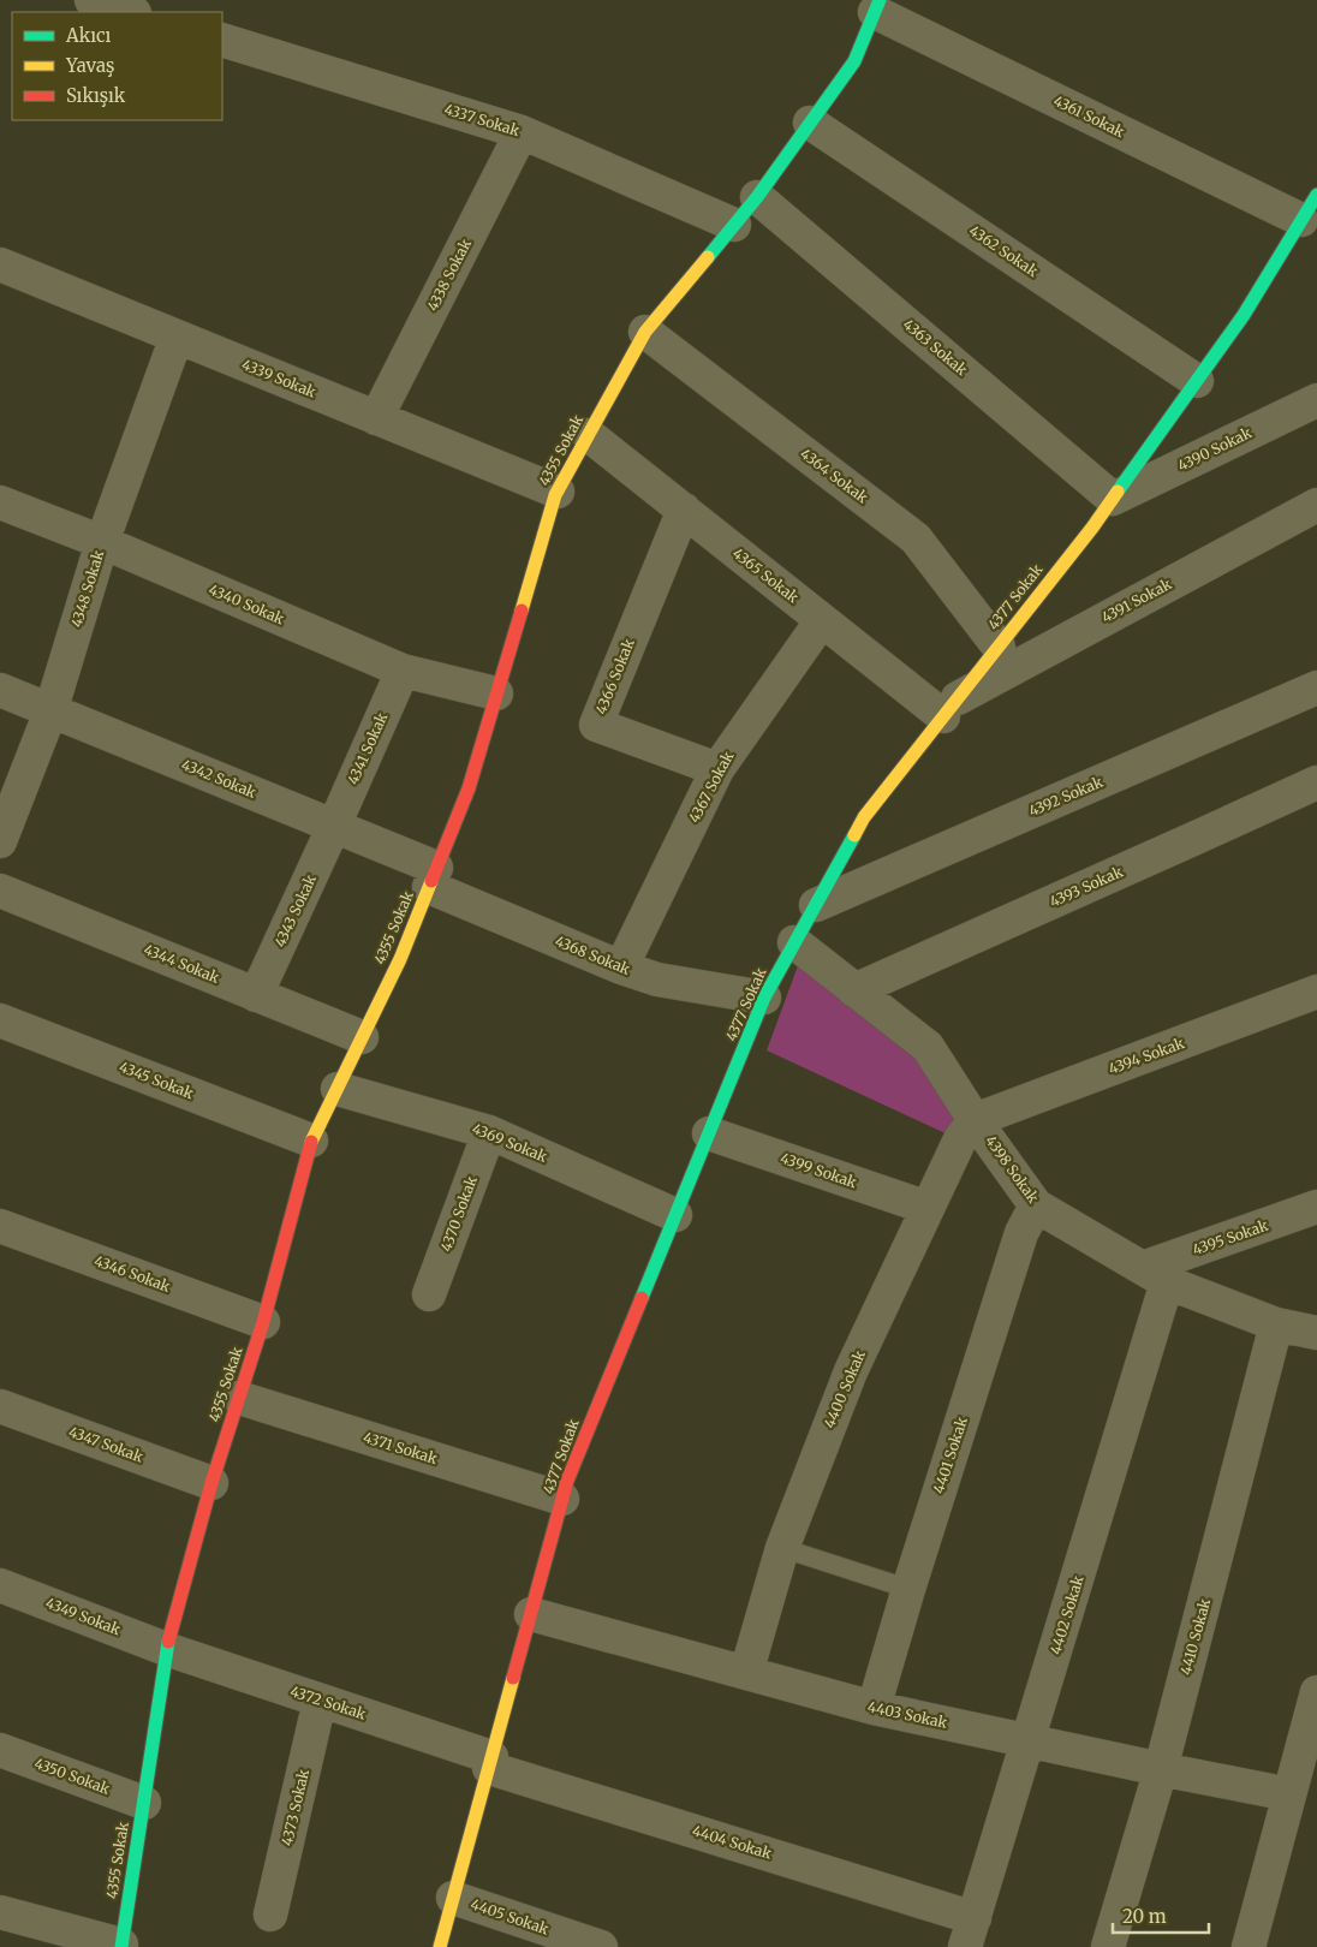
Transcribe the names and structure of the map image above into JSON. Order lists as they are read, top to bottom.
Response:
{
  "streets": {
    "street": [
      "4361 Sokak",
      "4337 Sokak",
      "4362 Sokak",
      "4338 Sokak",
      "4363 Sokak",
      "4339 Sokak",
      "4390 Sokak",
      "4355 Sokak",
      "4364 Sokak",
      "4365 Sokak",
      "4348 Sokak",
      "4377 Sokak",
      "4391 Sokak",
      "4340 Sokak",
      "4366 Sokak",
      "4341 Sokak",
      "4342 Sokak",
      "4367 Sokak",
      "4392 Sokak",
      "4393 Sokak",
      "4343 Sokak",
      "4368 Sokak",
      "4344 Sokak",
      "4394 Sokak",
      "4345 Sokak",
      "4369 Sokak",
      "4398 Sokak",
      "4399 Sokak",
      "4370 Sokak",
      "4395 Sokak",
      "4346 Sokak",
      "4400 Sokak",
      "4347 Sokak",
      "4371 Sokak",
      "4401 Sokak",
      "4402 Sokak",
      "4349 Sokak",
      "4410 Sokak",
      "4372 Sokak",
      "4403 Sokak",
      "4350 Sokak",
      "4373 Sokak",
      "4404 Sokak",
      "4405 Sokak"
    ]
  },
  "crossings": [
    ["4361 Sokak", "4355 Sokak"],
    ["4361 Sokak", "4377 Sokak"],
    ["4337 Sokak", "4338 Sokak"],
    ["4337 Sokak", "4355 Sokak"],
    ["4362 Sokak", "4355 Sokak"],
    ["4362 Sokak", "4377 Sokak"],
    ["4338 Sokak", "4339 Sokak"],
    ["4363 Sokak", "4390 Sokak"],
    ["4363 Sokak", "4355 Sokak"],
    ["4363 Sokak", "4377 Sokak"],
    ["4339 Sokak", "4355 Sokak"],
    ["4339 Sokak", "4348 Sokak"],
    ["4390 Sokak", "4377 Sokak"],
    ["4355 Sokak", "4364 Sokak"],
    ["4355 Sokak", "4365 Sokak"],
    ["4355 Sokak", "4340 Sokak"],
    ["4355 Sokak", "4342 Sokak"],
    ["4355 Sokak", "4368 Sokak"],
    ["4355 Sokak", "4344 Sokak"],
    ["4355 Sokak", "4345 Sokak"],
    ["4355 Sokak", "4369 Sokak"],
    ["4355 Sokak", "4346 Sokak"],
    ["4355 Sokak", "4347 Sokak"],
    ["4355 Sokak", "4371 Sokak"],
    ["4355 Sokak", "4349 Sokak"],
    ["4355 Sokak", "4372 Sokak"],
    ["4355 Sokak", "4350 Sokak"],
    ["4364 Sokak", "4377 Sokak"],
    ["4365 Sokak", "4377 Sokak"],
    ["4365 Sokak", "4391 Sokak"],
    ["4365 Sokak", "4366 Sokak"],
    ["4365 Sokak", "4367 Sokak"],
    ["4348 Sokak", "4340 Sokak"],
    ["4348 Sokak", "4342 Sokak"],
    ["4377 Sokak", "4391 Sokak"],
    ["4377 Sokak", "4392 Sokak"],
    ["4377 Sokak", "4368 Sokak"],
    ["4377 Sokak", "4369 Sokak"],
    ["4377 Sokak", "4398 Sokak"],
    ["4377 Sokak", "4399 Sokak"],
    ["4377 Sokak", "4371 Sokak"],
    ["4377 Sokak", "4372 Sokak"],
    ["4377 Sokak", "4403 Sokak"],
    ["4377 Sokak", "4404 Sokak"],
    ["4377 Sokak", "4405 Sokak"],
    ["4340 Sokak", "4341 Sokak"],
    ["4366 Sokak", "4367 Sokak"],
    ["4341 Sokak", "4342 Sokak"],
    ["4341 Sokak", "4343 Sokak"],
    ["4342 Sokak", "4343 Sokak"],
    ["4342 Sokak", "4368 Sokak"],
    ["4367 Sokak", "4368 Sokak"],
    ["4393 Sokak", "4398 Sokak"],
    ["4343 Sokak", "4344 Sokak"],
    ["4394 Sokak", "4398 Sokak"],
    ["4394 Sokak", "4400 Sokak"],
    ["4369 Sokak", "4370 Sokak"],
    ["4398 Sokak", "4395 Sokak"],
    ["4398 Sokak", "4400 Sokak"],
    ["4398 Sokak", "4401 Sokak"],
    ["4398 Sokak", "4402 Sokak"],
    ["4398 Sokak", "4410 Sokak"],
    ["4399 Sokak", "4400 Sokak"],
    ["4395 Sokak", "4402 Sokak"],
    ["4400 Sokak", "4403 Sokak"],
    ["4401 Sokak", "4403 Sokak"],
    ["4402 Sokak", "4403 Sokak"],
    ["4402 Sokak", "4404 Sokak"],
    ["4349 Sokak", "4372 Sokak"],
    ["4410 Sokak", "4403 Sokak"],
    ["4372 Sokak", "4373 Sokak"],
    ["4372 Sokak", "4404 Sokak"]
  ],
  "legend": ["Akıcı", "Yavaş", "Sıkışık"],
  "scale_bar": "20 m"
}
